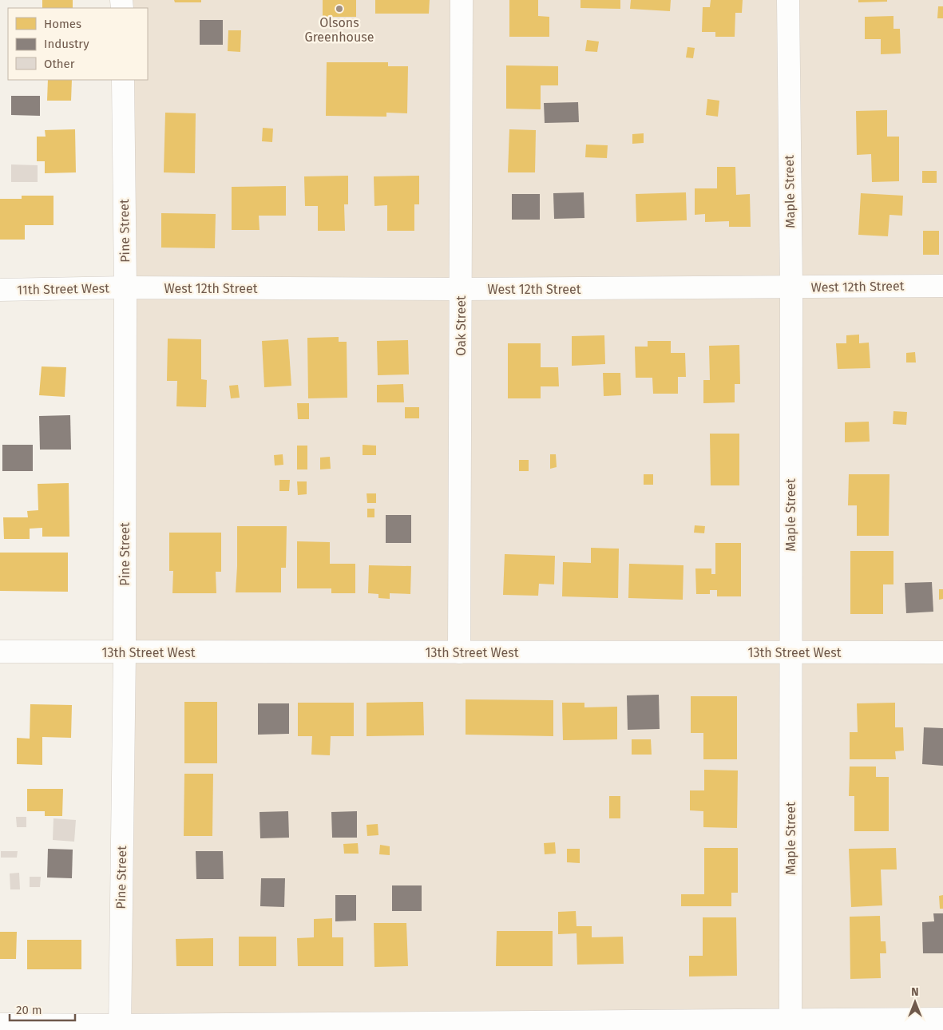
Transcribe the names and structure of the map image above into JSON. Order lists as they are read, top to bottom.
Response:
{
  "streets": {
    "street": [
      "Maple Street",
      "Pine Street",
      "West 12th Street",
      "11th Street West",
      "Oak Street",
      "13th Street West"
    ]
  },
  "crossings": [
    ["Maple Street", "West 12th Street"],
    ["Maple Street", "13th Street West"],
    ["Pine Street", "West 12th Street"],
    ["Pine Street", "11th Street West"],
    ["Pine Street", "13th Street West"],
    ["West 12th Street", "11th Street West"],
    ["West 12th Street", "Oak Street"],
    ["Oak Street", "13th Street West"]
  ],
  "places": ["Olsons Greenhouse"],
  "legend": ["Homes", "Industry", "Other"],
  "scale_bar": "20 m",
  "north": "top"
}
